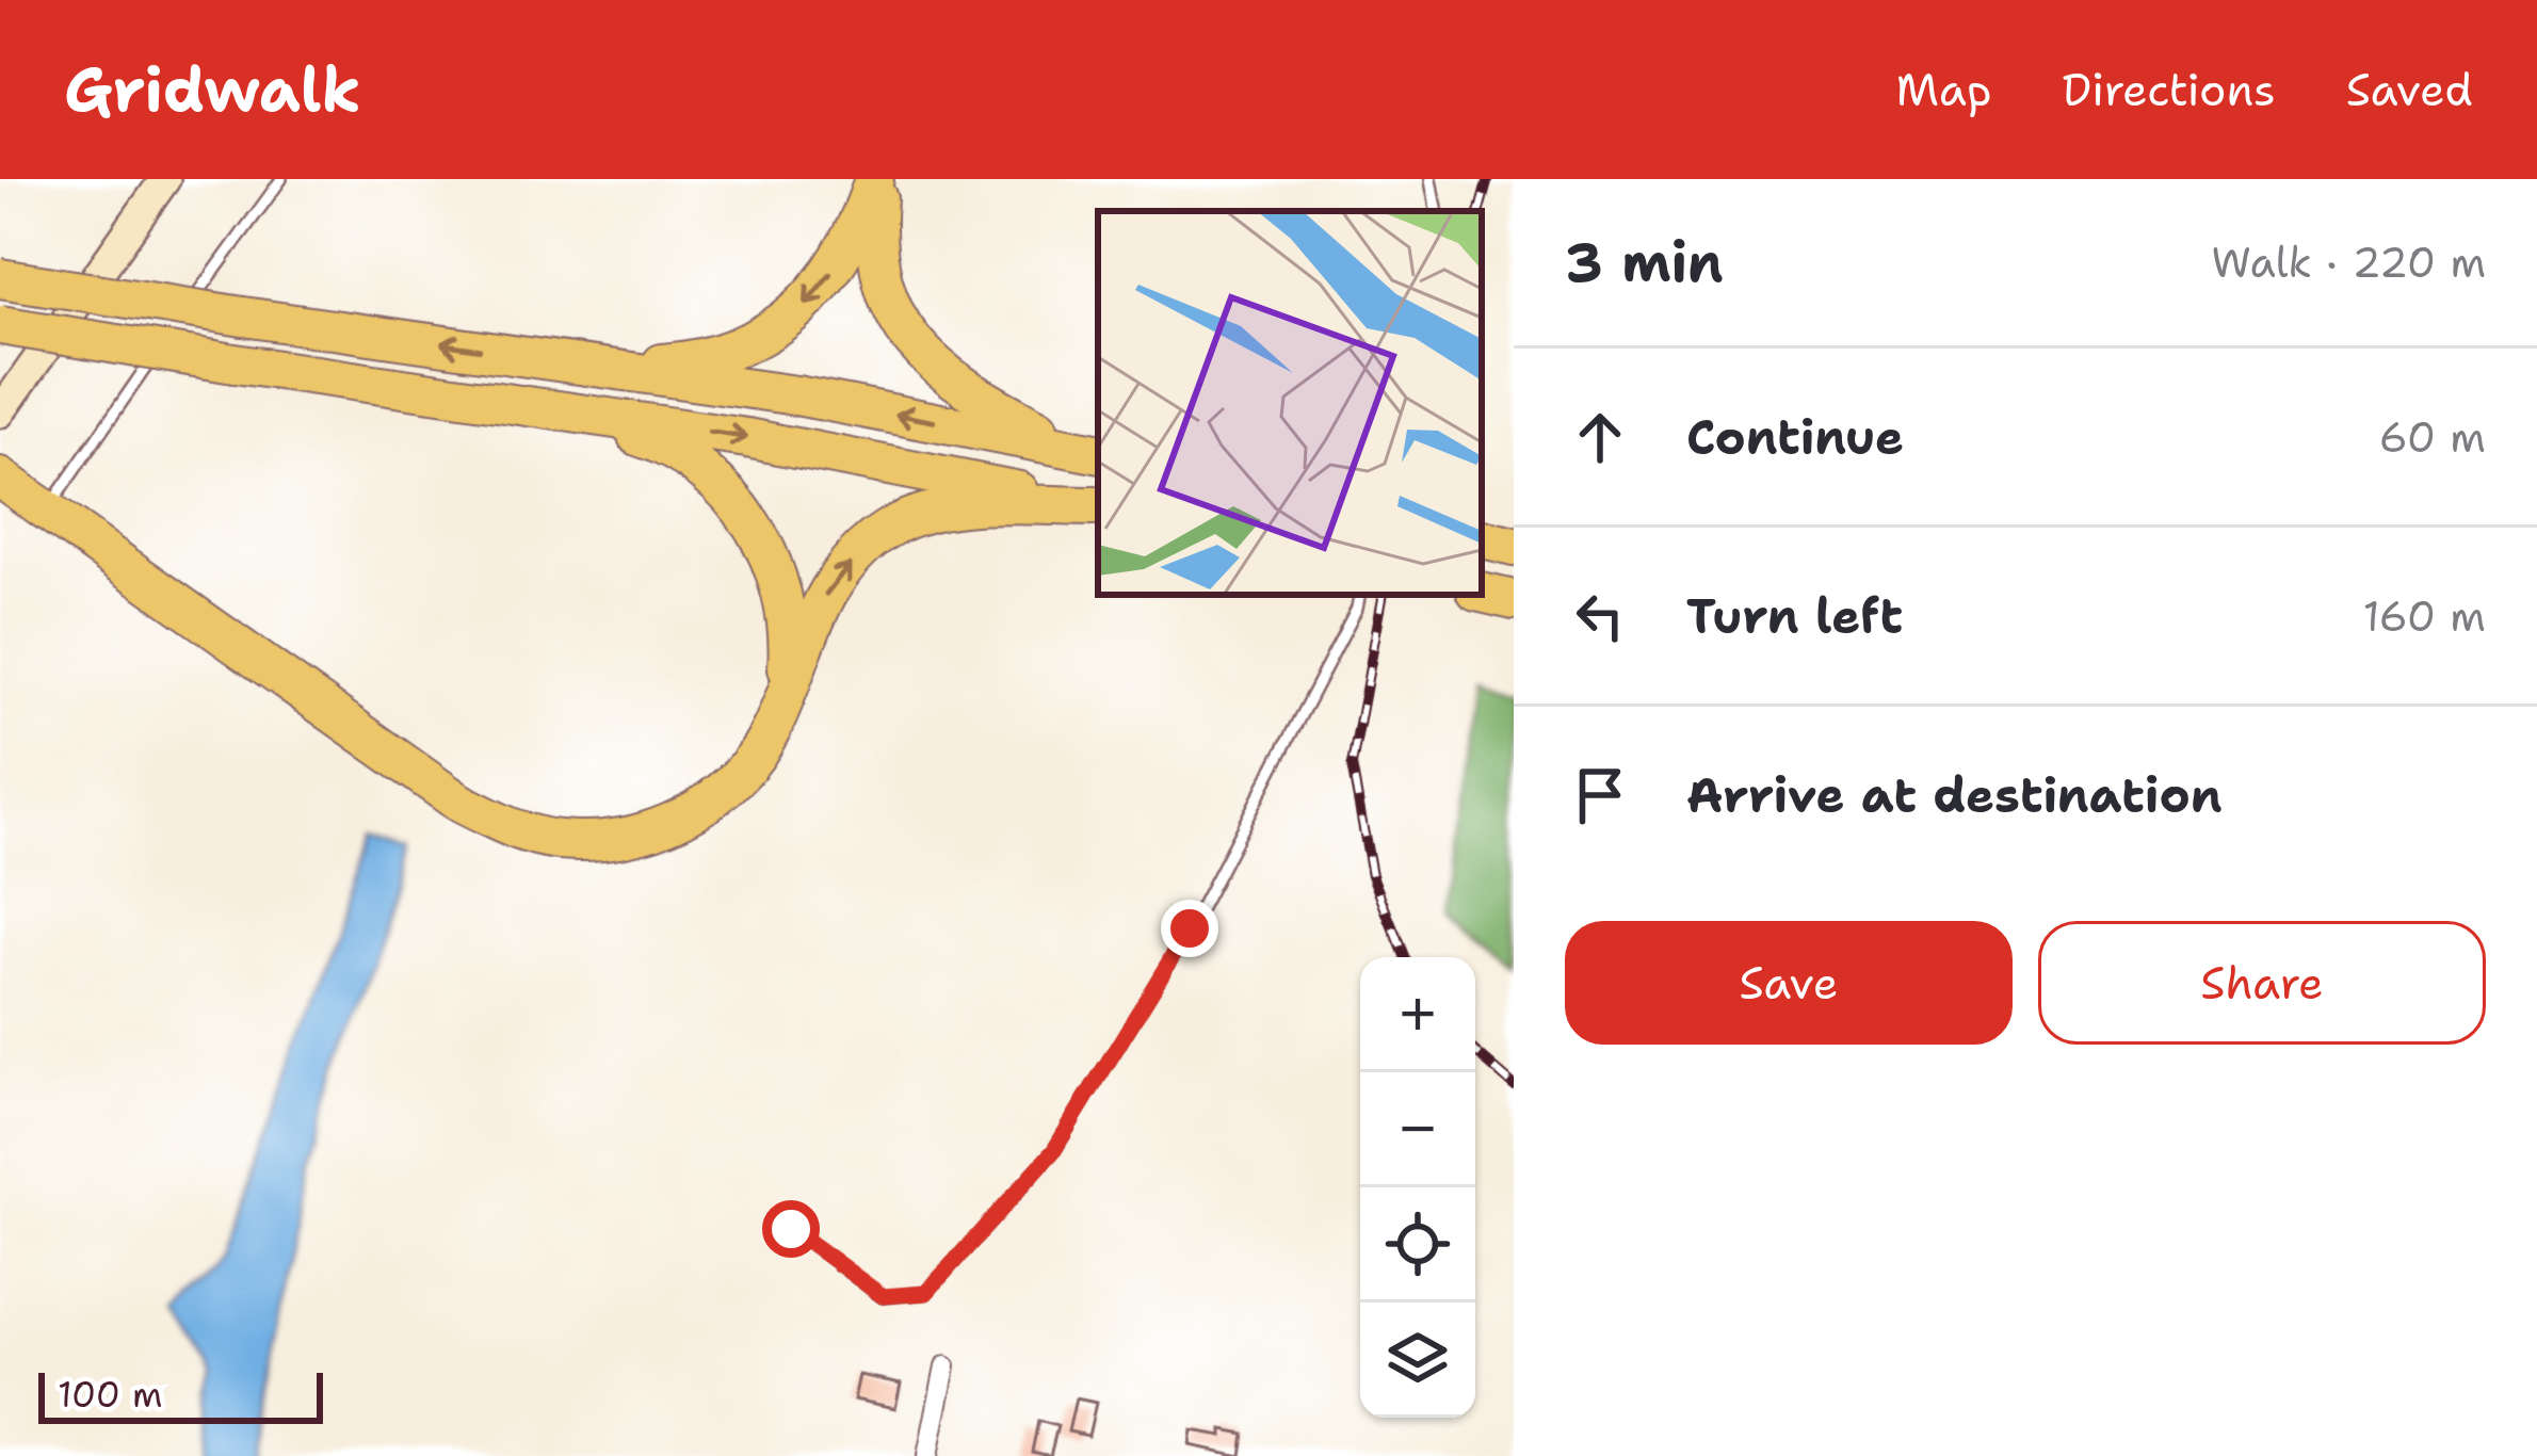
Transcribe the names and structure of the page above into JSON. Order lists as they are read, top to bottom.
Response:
{
  "scale_bar": "100 m",
  "page": {
    "header": "Gridwalk",
    "nav": ["Map", "Directions", "Saved"],
    "heading": ["3 min", "Walk · 220 m"],
    "list": [
      ["Continue", "60 m"],
      ["Turn left", "160 m"],
      "Arrive at destination"
    ],
    "buttons": ["Save", "Share"],
    "map_buttons": ["+", "−"],
    "scale": "100 m"
  }
}
